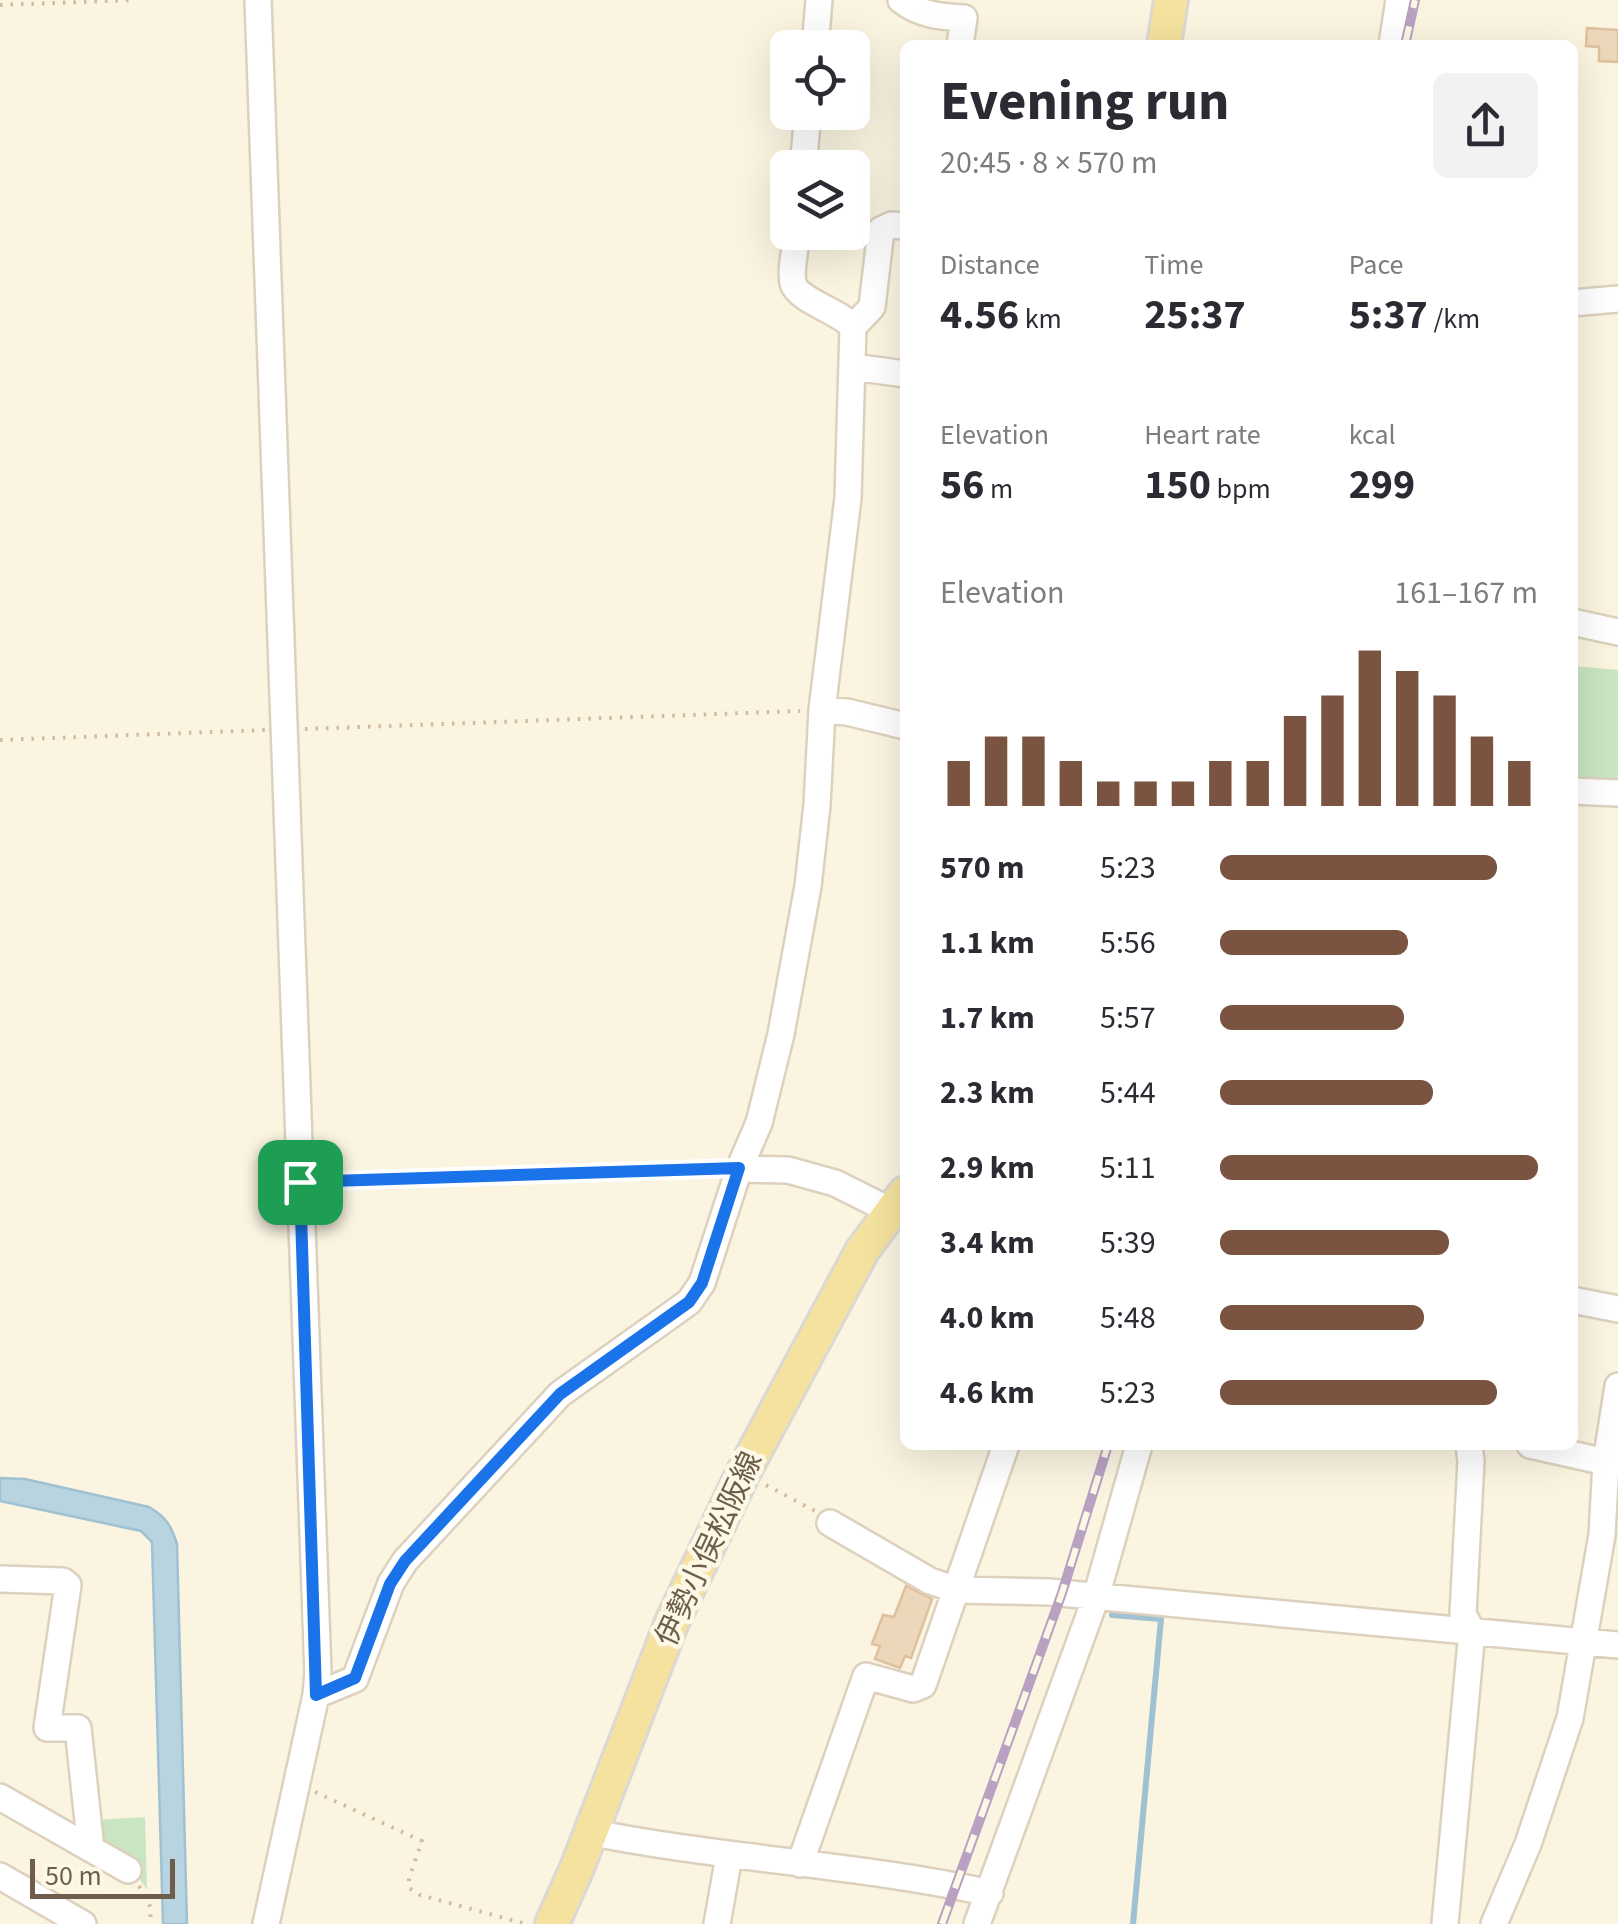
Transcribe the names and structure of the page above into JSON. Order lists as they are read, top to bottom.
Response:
{
  "streets": {
    "main road": ["伊勢小俣松阪線"]
  },
  "scale_bar": "50 m",
  "page": {
    "heading": ["Evening run", "20:45 · 8 × 570 m"],
    "stats": [
      ["Distance", "4.56 km"],
      ["Time", "25:37"],
      ["Pace", "5:37 /km"],
      ["Elevation", "56 m"],
      ["Heart rate", "150 bpm"],
      ["kcal", "299"]
    ],
    "chart": ["Elevation", "161–167 m"],
    "list": [
      {
        "name": "570 m",
        "note": "5:23"
      },
      {
        "name": "1.1 km",
        "note": "5:56"
      },
      {
        "name": "1.7 km",
        "note": "5:57"
      },
      {
        "name": "2.3 km",
        "note": "5:44"
      },
      {
        "name": "2.9 km",
        "note": "5:11"
      },
      {
        "name": "3.4 km",
        "note": "5:39"
      },
      {
        "name": "4.0 km",
        "note": "5:48"
      },
      {
        "name": "4.6 km",
        "note": "5:23"
      }
    ],
    "scale": "50 m"
  }
}
